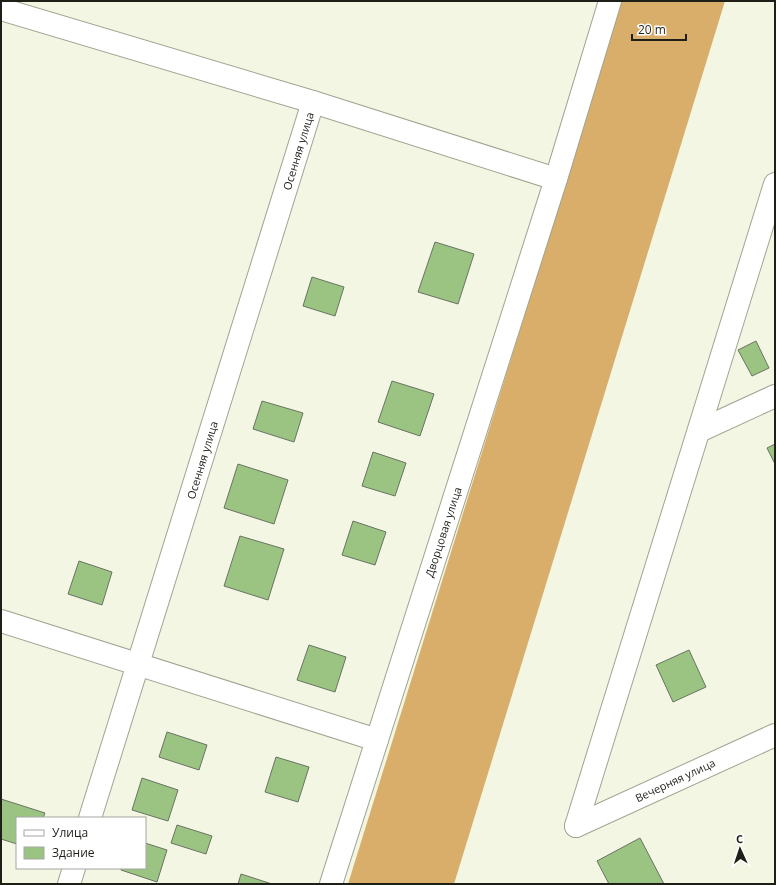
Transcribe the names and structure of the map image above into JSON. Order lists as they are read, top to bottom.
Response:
{
  "streets": {
    "street": ["Осенняя улица", "Дворцовая улица", "Вечерняя улица"]
  },
  "legend": ["Улица", "Здание"],
  "scale_bar": "20 m",
  "north": "top"
}
